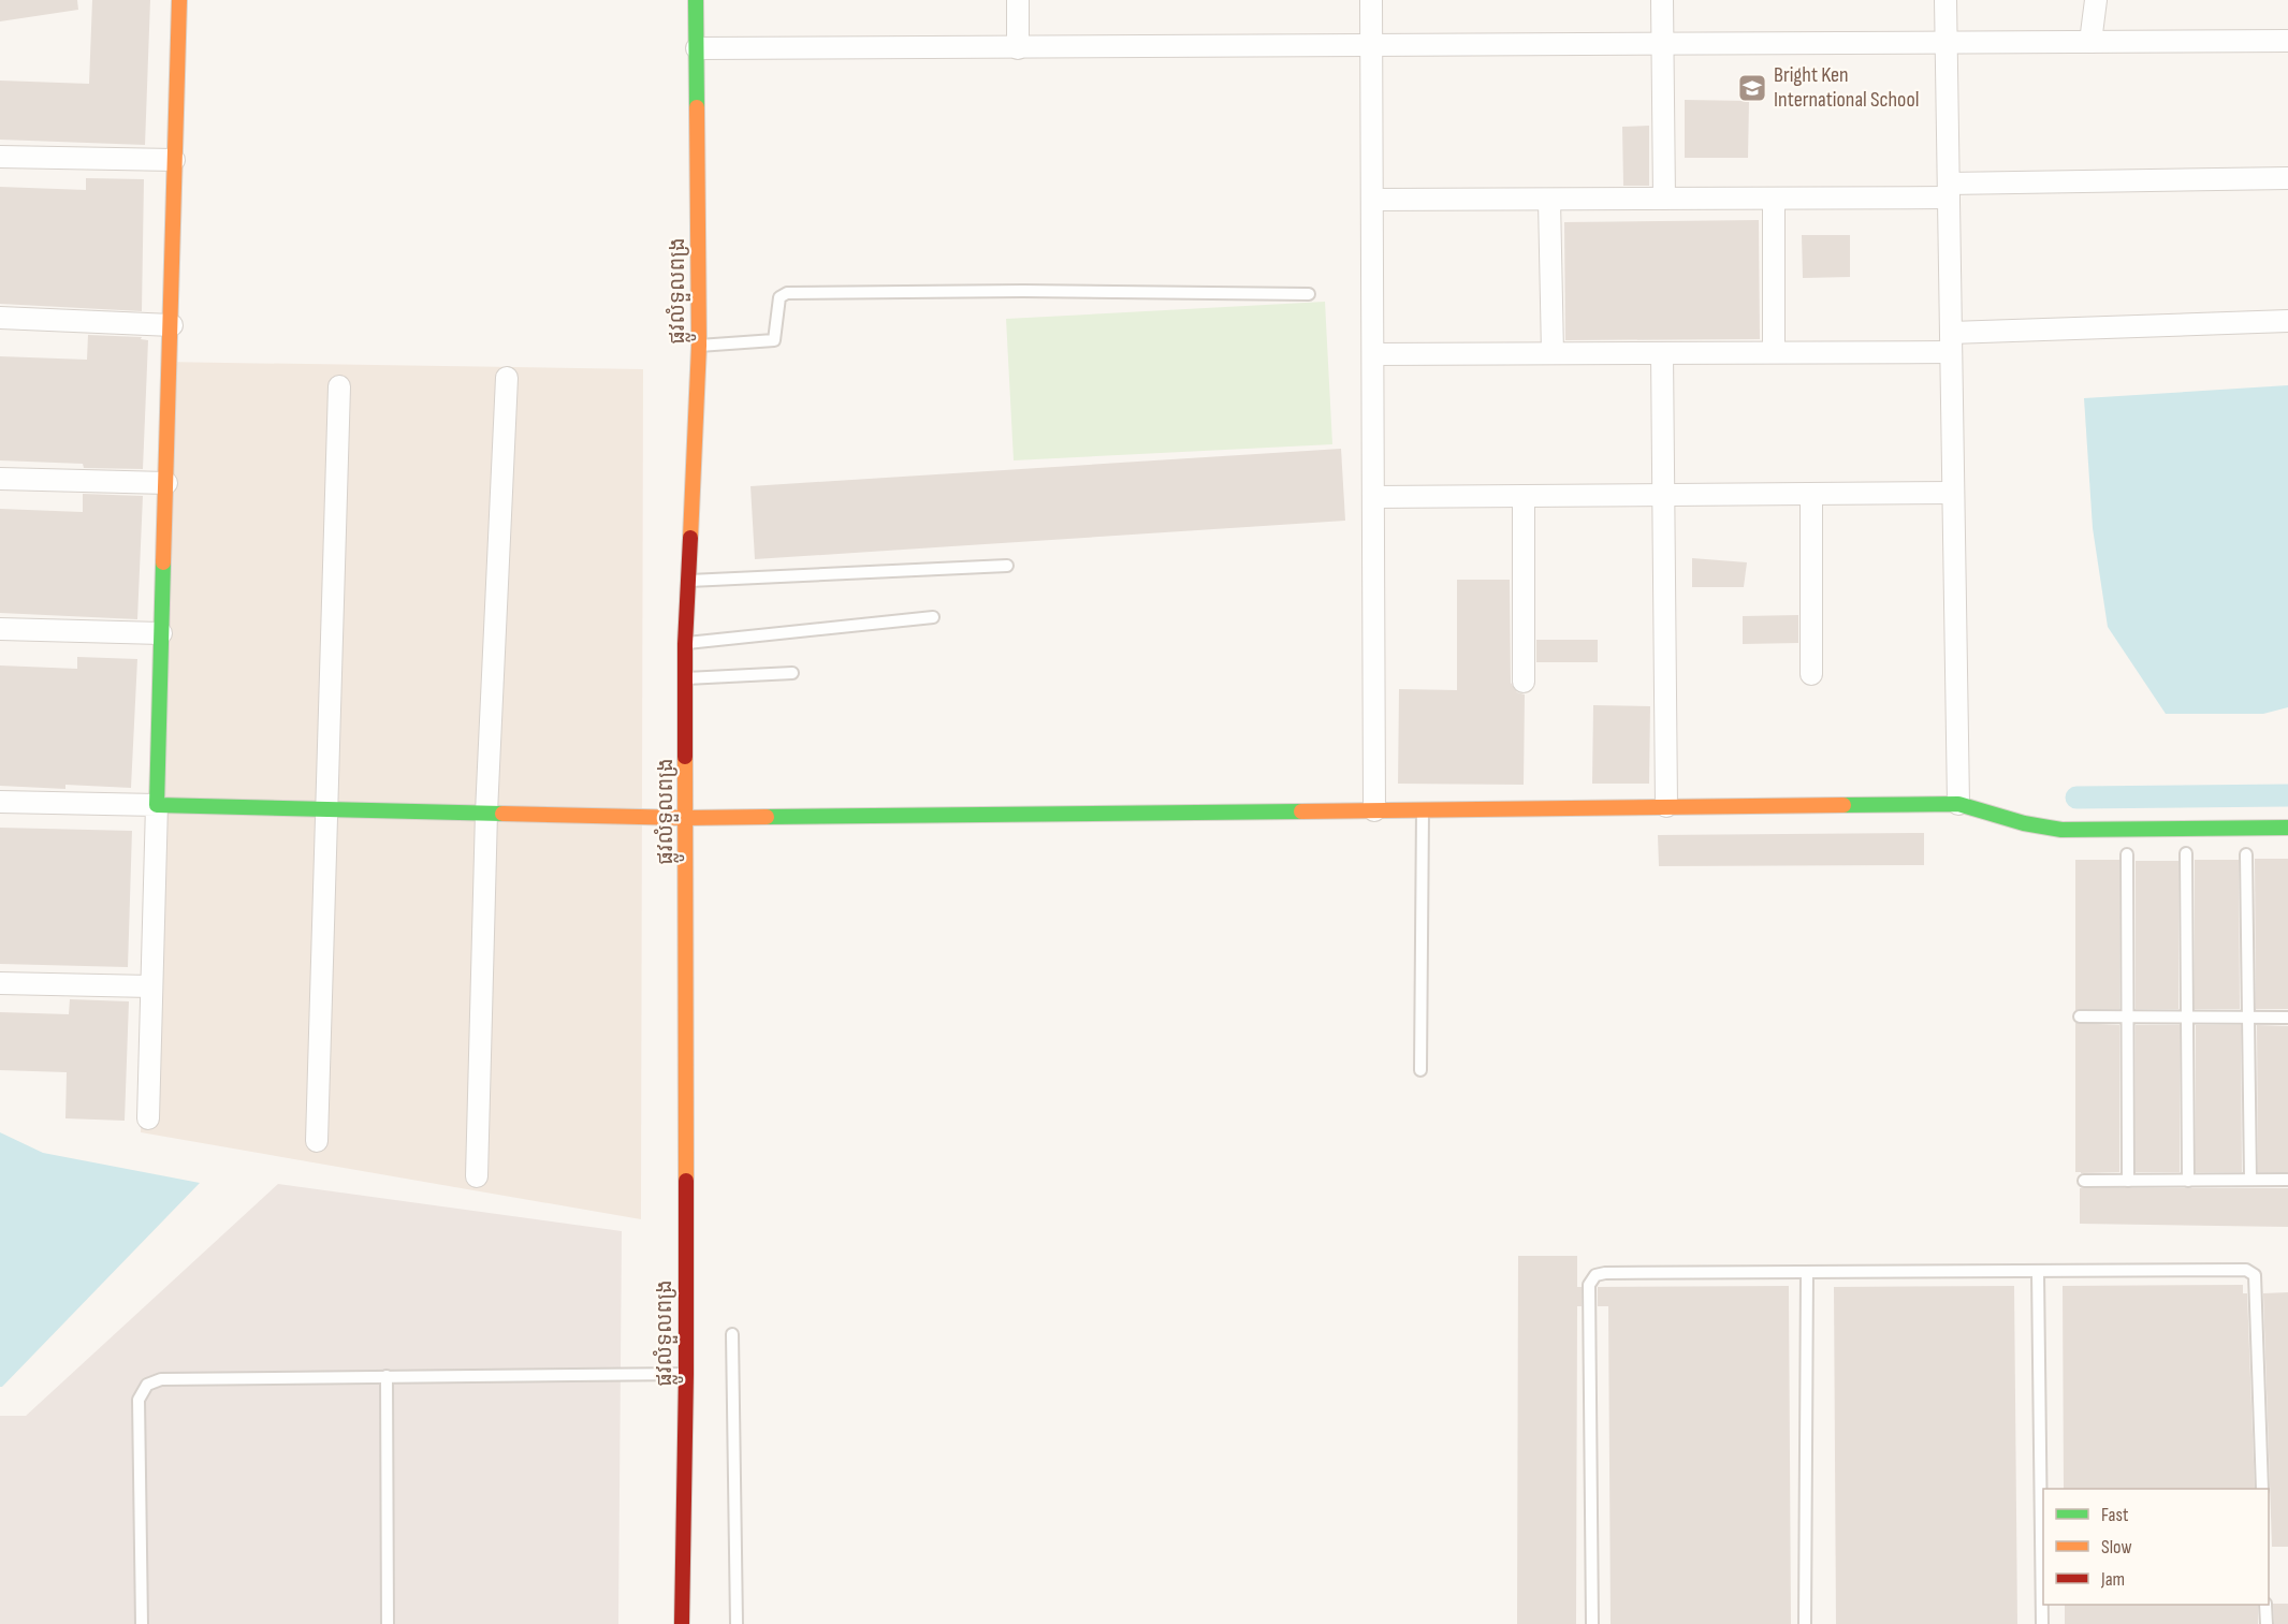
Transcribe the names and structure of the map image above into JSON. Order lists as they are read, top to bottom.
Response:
{
  "streets": {
    "street": ["ផ្លូវលំទួលពង្រ"]
  },
  "places": {
    "school or university": ["Bright Ken International School"]
  },
  "legend": ["Fast", "Slow", "Jam"]
}
